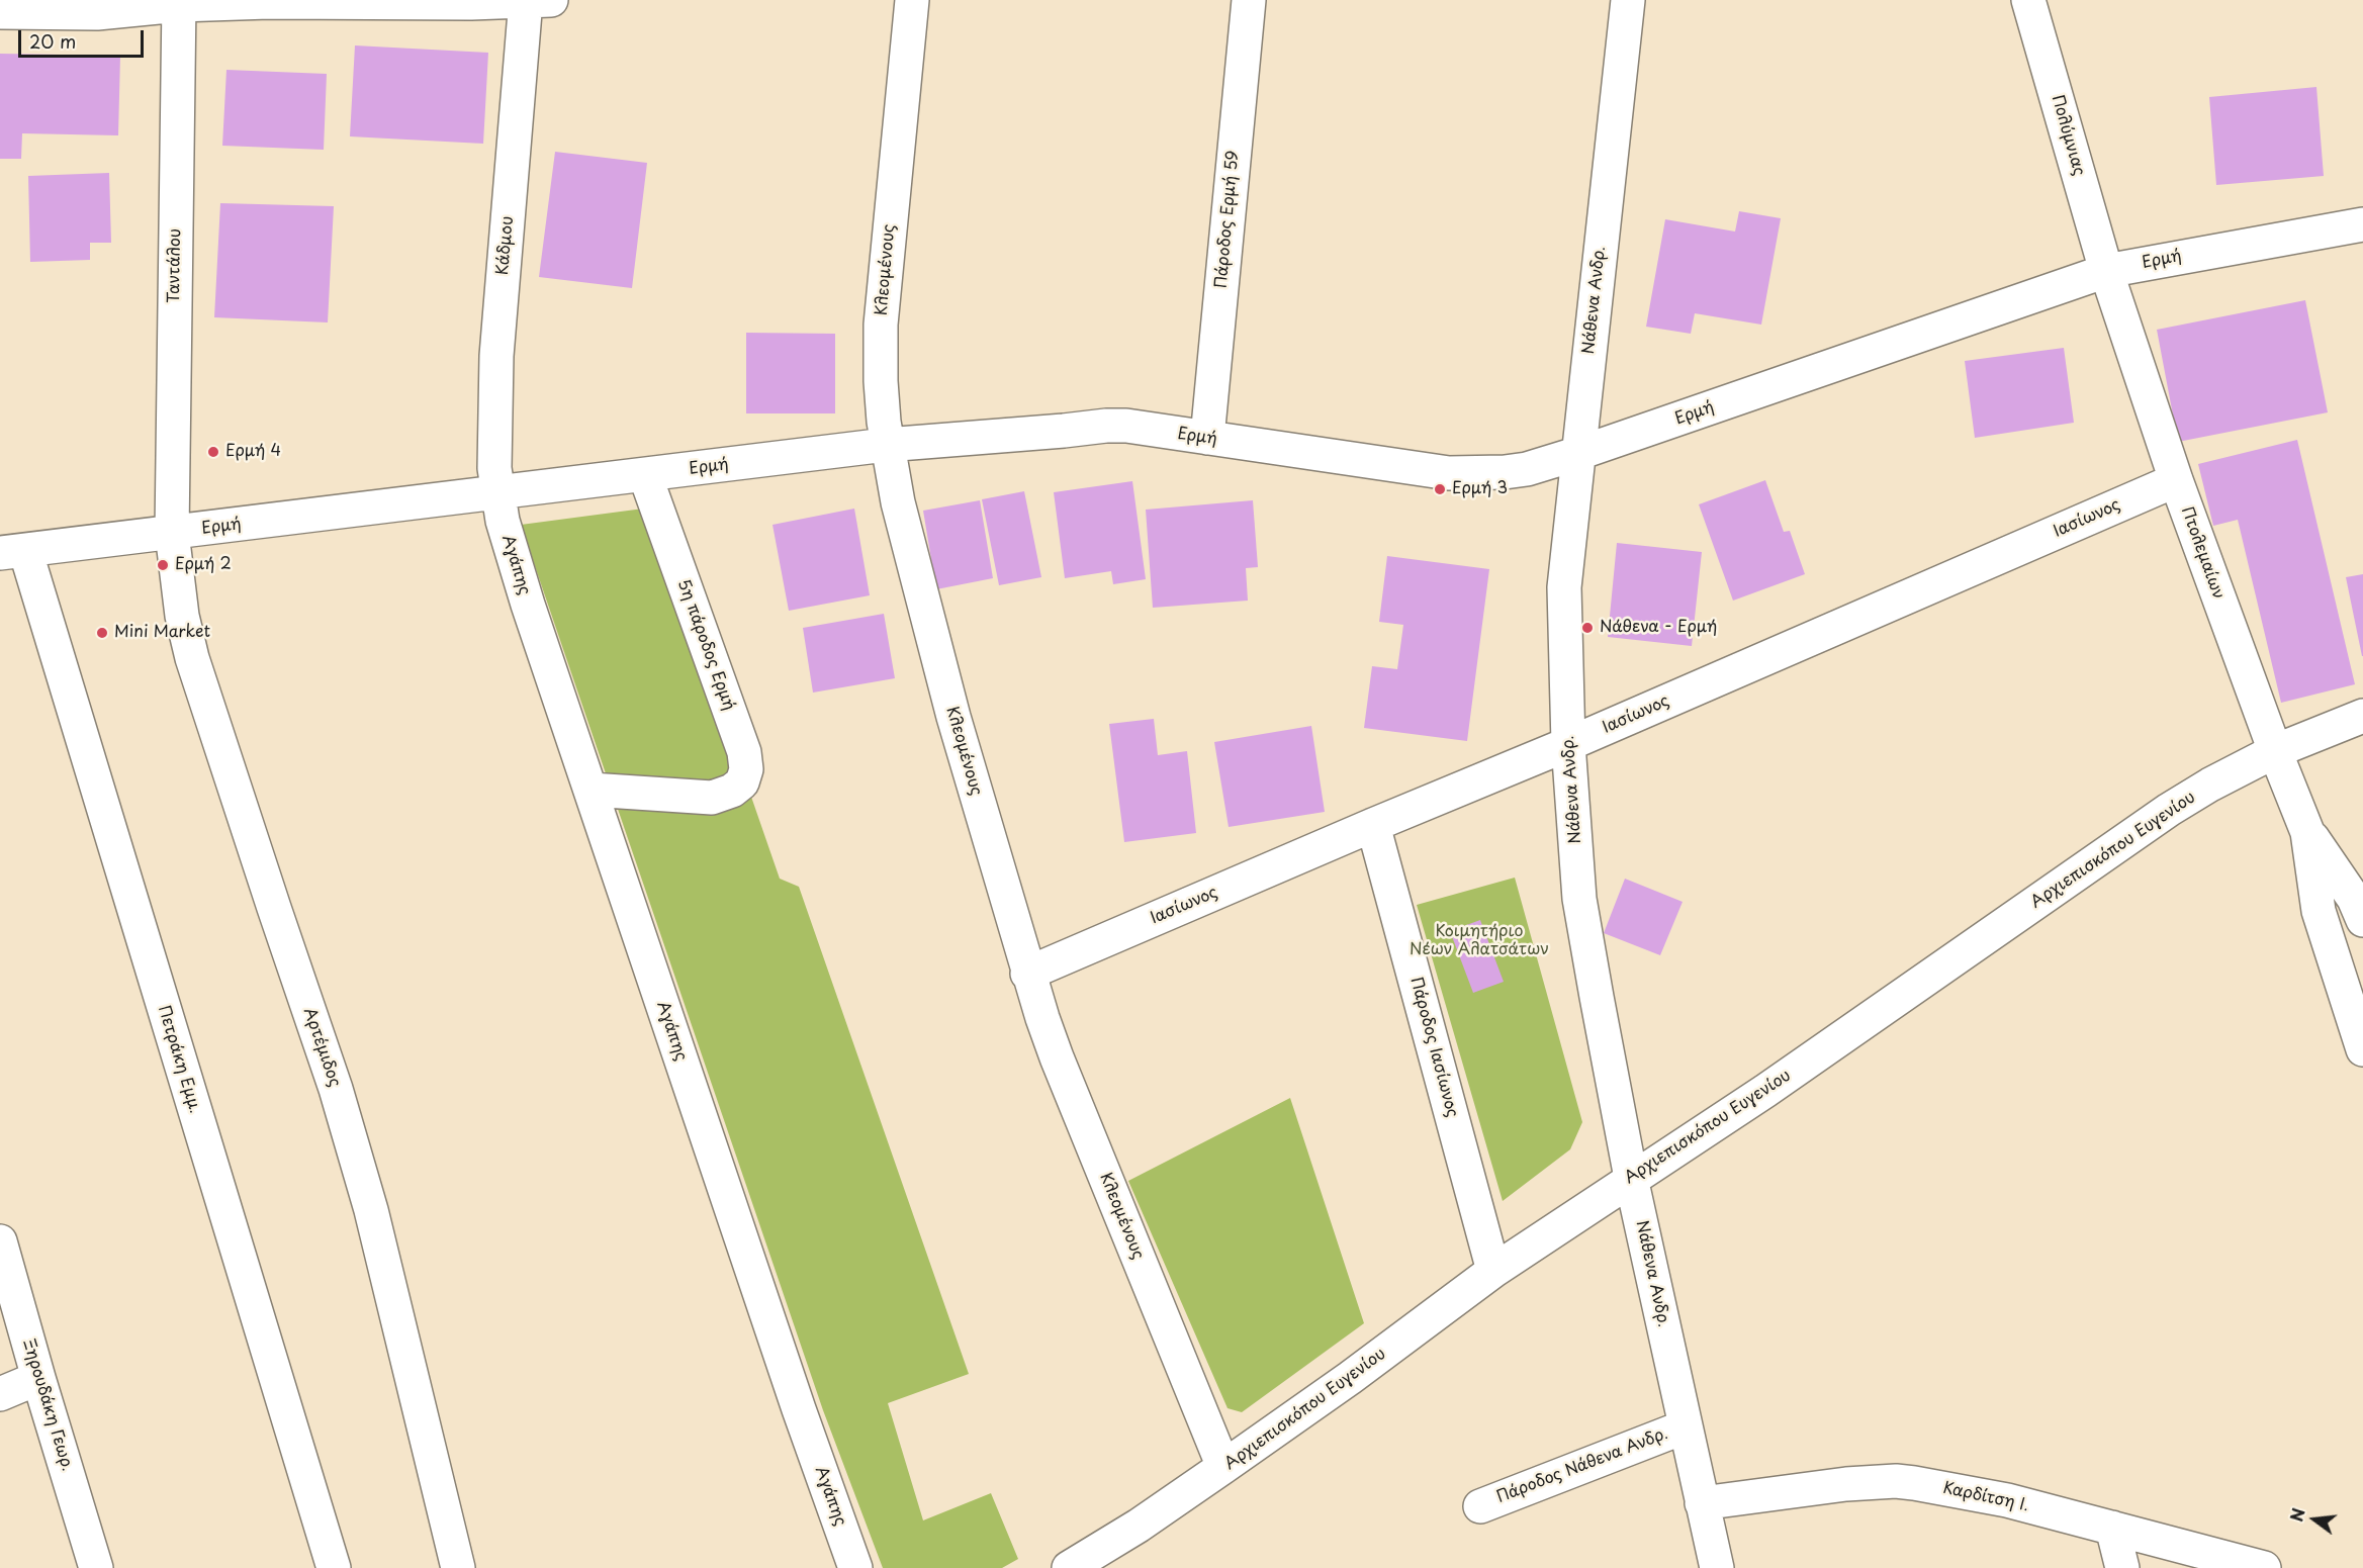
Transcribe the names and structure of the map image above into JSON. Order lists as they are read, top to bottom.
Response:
{
  "streets": {
    "street": [
      "Πολύμνιας",
      "Πάροδος Ερμή 59",
      "Κάδμου",
      "Ερμή",
      "Ταντάλου",
      "Κλεομένους",
      "Νάθενα Ανδρ.",
      "Ιασίωνος",
      "Πτολεμαίων",
      "Αγάπης",
      "5η πάροδος Ερμή",
      "Αρχιεπισκόπου Ευγενίου",
      "Αρτέμιδος",
      "Πάροδος Ιασίωνος",
      "Πετράκη Εμμ.",
      "Ξηρουδάκη Γεωρ.",
      "Πάροδος Νάθενα Ανδρ.",
      "Καρδίτση Ι."
    ]
  },
  "crossings": [
    ["Πολύμνιας", "Ερμή"],
    ["Πολύμνιας", "Πτολεμαίων"],
    ["Πάροδος Ερμή 59", "Ερμή"],
    ["Κάδμου", "Ερμή"],
    ["Κάδμου", "Αγάπης"],
    ["Ερμή", "Ταντάλου"],
    ["Ερμή", "Κλεομένους"],
    ["Ερμή", "Νάθενα Ανδρ."],
    ["Ερμή", "Πτολεμαίων"],
    ["Ερμή", "Αγάπης"],
    ["Ερμή", "5η πάροδος Ερμή"],
    ["Ερμή", "Αρτέμιδος"],
    ["Ερμή", "Πετράκη Εμμ."],
    ["Ταντάλου", "Αρτέμιδος"],
    ["Κλεομένους", "Ιασίωνος"],
    ["Κλεομένους", "Αρχιεπισκόπου Ευγενίου"],
    ["Νάθενα Ανδρ.", "Ιασίωνος"],
    ["Νάθενα Ανδρ.", "Αρχιεπισκόπου Ευγενίου"],
    ["Νάθενα Ανδρ.", "Πάροδος Νάθενα Ανδρ."],
    ["Νάθενα Ανδρ.", "Καρδίτση Ι."],
    ["Ιασίωνος", "Πτολεμαίων"],
    ["Ιασίωνος", "Πάροδος Ιασίωνος"],
    ["Πτολεμαίων", "Αρχιεπισκόπου Ευγενίου"],
    ["Αγάπης", "5η πάροδος Ερμή"],
    ["Αρχιεπισκόπου Ευγενίου", "Πάροδος Ιασίωνος"]
  ],
  "parks": ["Κοιμητήριο Νέων Αλατσάτων"],
  "places": [
    "Ερμή 4",
    "Ερμή 3",
    "Ερμή 2",
    "Νάθενα - Ερμή",
    "Mini Market"
  ],
  "scale_bar": "20 m",
  "north": "left"
}
